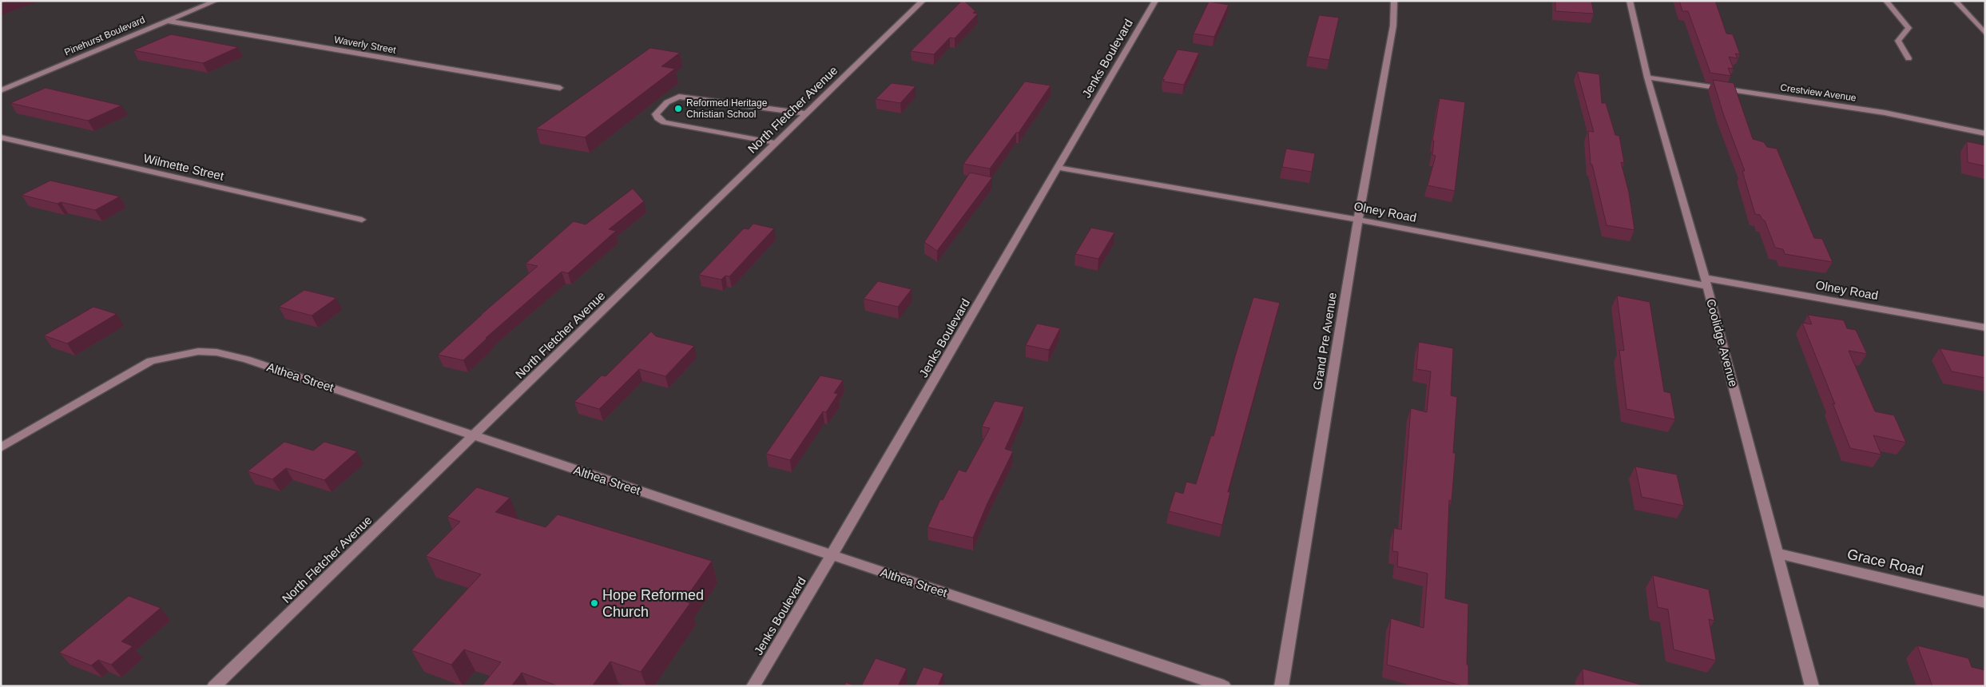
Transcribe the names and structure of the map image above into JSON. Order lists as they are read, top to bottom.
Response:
{
  "streets": {
    "street": [
      "Pinehurst Boulevard",
      "Waverly Street",
      "Jenks Boulevard",
      "Crestview Avenue",
      "North Fletcher Avenue",
      "Wilmette Street",
      "Olney Road",
      "Grand Pre Avenue",
      "Coolidge Avenue",
      "Althea Street",
      "Grace Road"
    ]
  },
  "crossings": [
    ["Pinehurst Boulevard", "Waverly Street"],
    ["Jenks Boulevard", "Olney Road"],
    ["Jenks Boulevard", "Althea Street"],
    ["Crestview Avenue", "Coolidge Avenue"],
    ["North Fletcher Avenue", "Althea Street"],
    ["Olney Road", "Grand Pre Avenue"],
    ["Olney Road", "Coolidge Avenue"],
    ["Coolidge Avenue", "Grace Road"]
  ],
  "places": ["Reformed Heritage Christian School", "Hope Reformed Church"]
}
